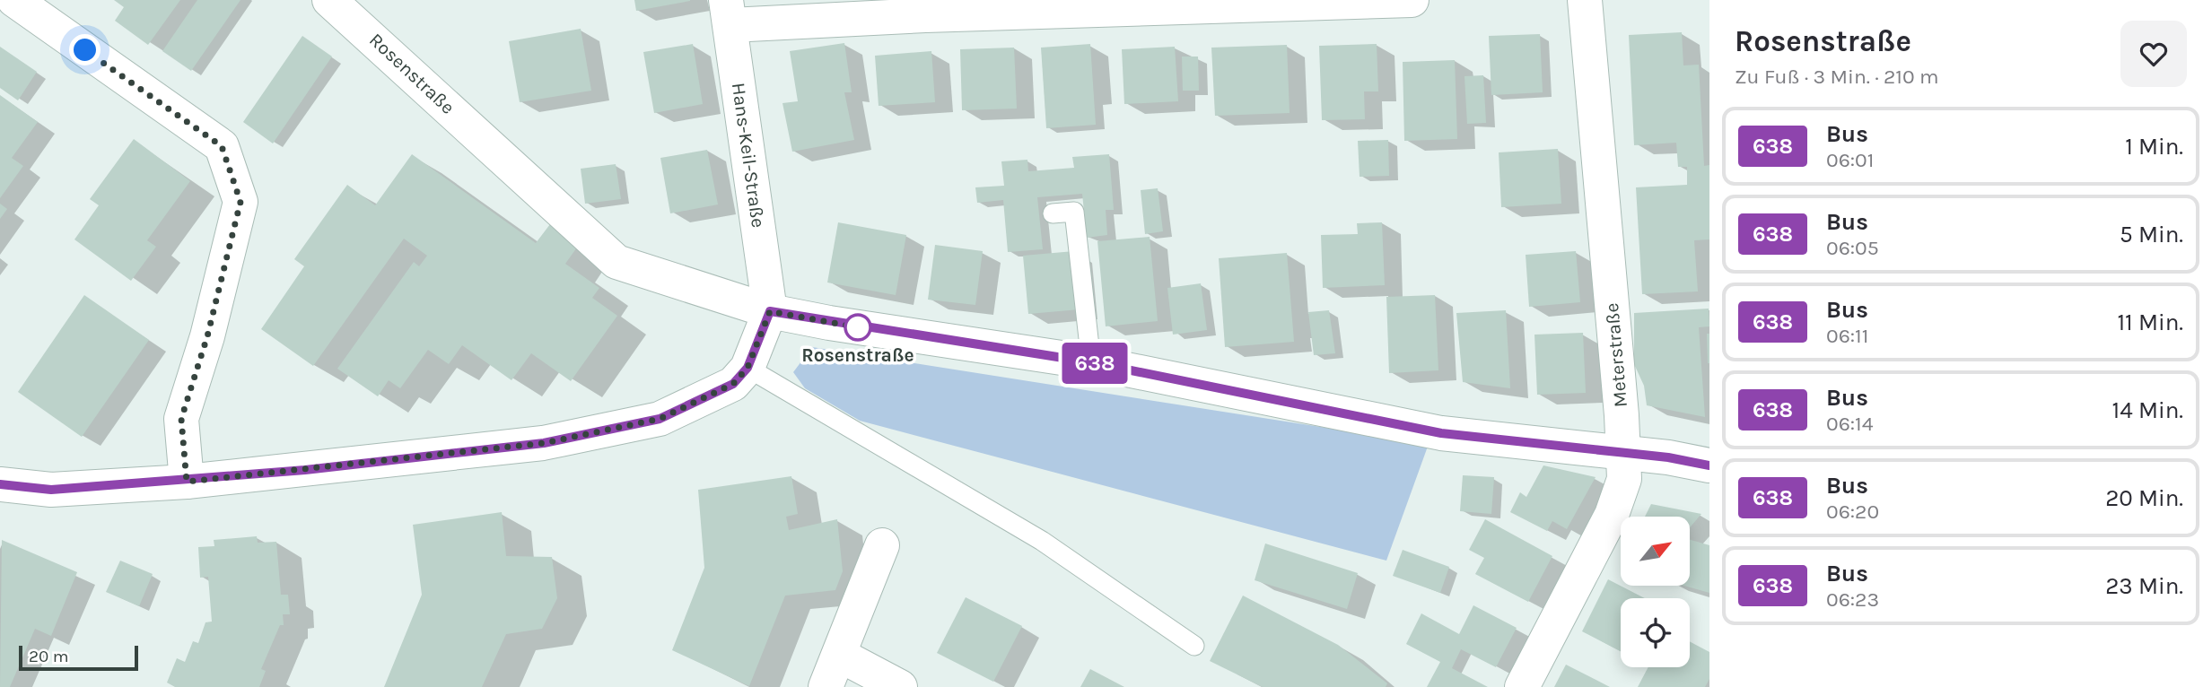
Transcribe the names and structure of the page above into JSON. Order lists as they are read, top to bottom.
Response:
{
  "streets": {
    "street": ["Rosenstraße", "Hans-Keil-Straße", "Meterstraße"]
  },
  "crossings": [
    ["Rosenstraße", "Hans-Keil-Straße"],
    ["Rosenstraße", "Meterstraße"]
  ],
  "places": ["Rosenstraße"],
  "lines": ["bus line 638"],
  "scale_bar": "20 m",
  "north": "top right",
  "page": {
    "on_map": "638",
    "heading": ["Rosenstraße", "Zu Fuß · 3 Min. · 210 m"],
    "list": [
      {
        "mark": "638",
        "name": "Bus",
        "note": "06:01",
        "value": "1 Min."
      },
      {
        "mark": "638",
        "name": "Bus",
        "note": "06:05",
        "value": "5 Min."
      },
      {
        "mark": "638",
        "name": "Bus",
        "note": "06:11",
        "value": "11 Min."
      },
      {
        "mark": "638",
        "name": "Bus",
        "note": "06:14",
        "value": "14 Min."
      },
      {
        "mark": "638",
        "name": "Bus",
        "note": "06:20",
        "value": "20 Min."
      },
      {
        "mark": "638",
        "name": "Bus",
        "note": "06:23",
        "value": "23 Min."
      }
    ],
    "scale": "20 m"
  }
}
